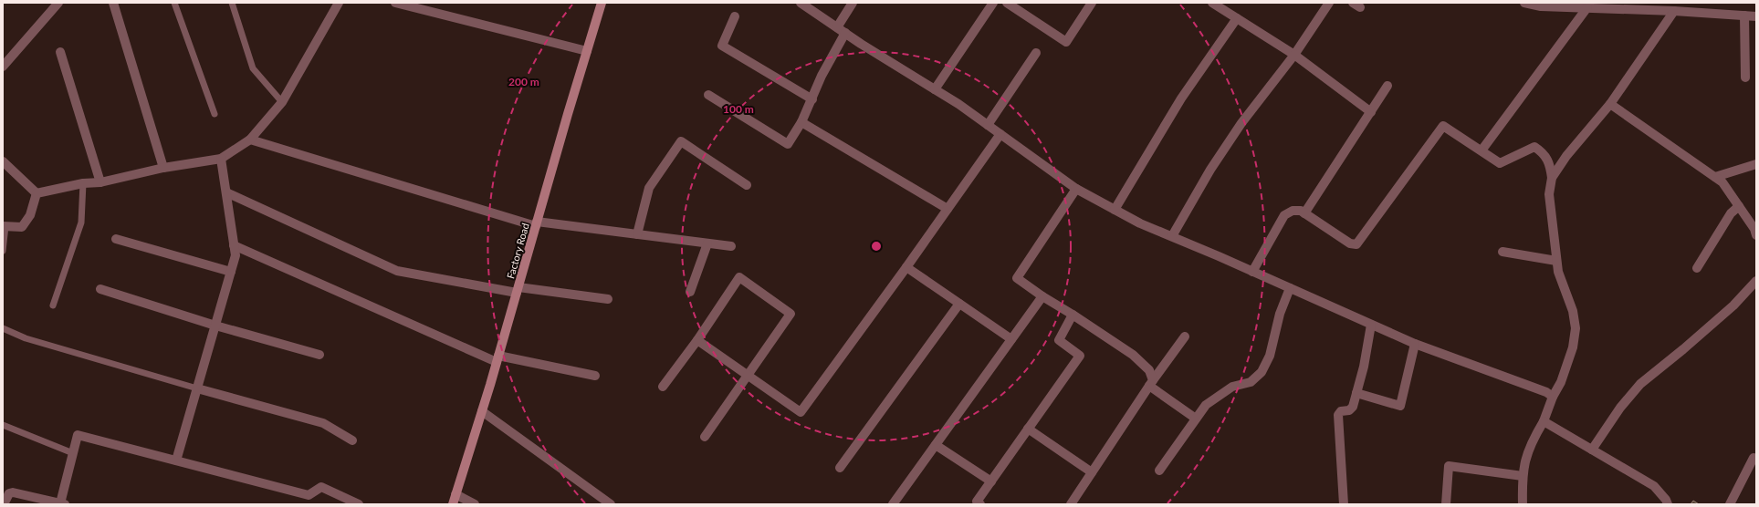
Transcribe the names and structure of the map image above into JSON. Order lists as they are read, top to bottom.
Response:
{
  "streets": {
    "main road": ["Factory Road"]
  },
  "rings": ["200 m", "100 m"]
}
